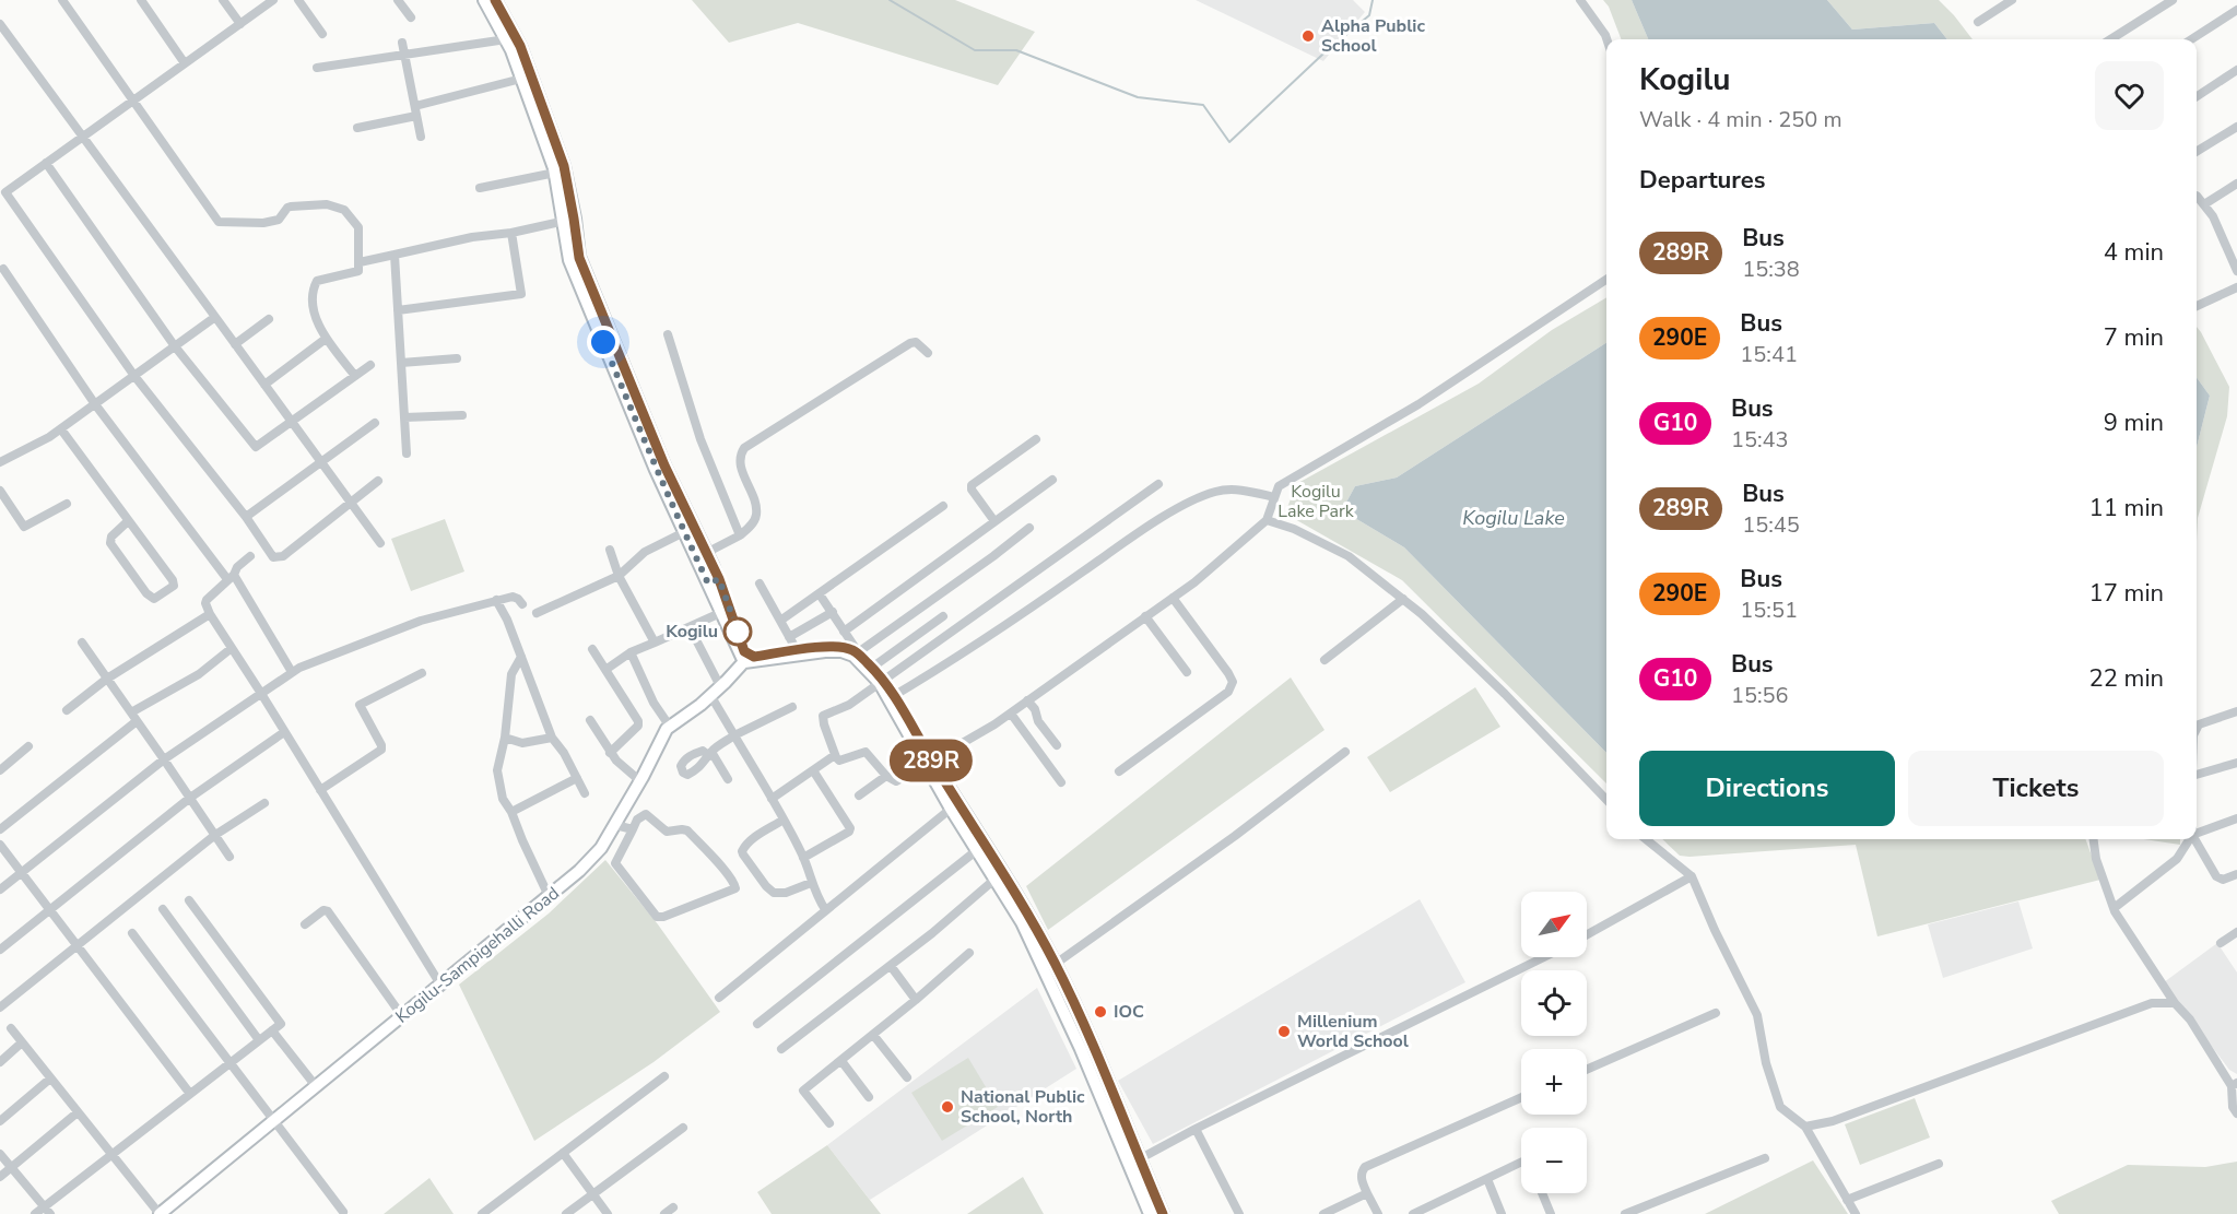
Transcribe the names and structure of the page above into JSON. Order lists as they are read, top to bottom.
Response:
{
  "streets": {
    "main road": ["Kogilu-Sampigehalli Road"]
  },
  "water": ["Kogilu Lake"],
  "parks": ["Kogilu Lake Park"],
  "places": [
    "Alpha Public School",
    "Kogilu",
    "IOC",
    "Millenium World School",
    "National Public School, North"
  ],
  "lines": ["bus line 289R"],
  "north": "top right",
  "page": {
    "on_map": "289R",
    "heading": [
      ["Kogilu", "Walk · 4 min · 250 m"],
      "Departures"
    ],
    "list": [
      {
        "mark": "289R",
        "name": "Bus",
        "note": "15:38",
        "value": "4 min"
      },
      {
        "mark": "290E",
        "name": "Bus",
        "note": "15:41",
        "value": "7 min"
      },
      {
        "mark": "G10",
        "name": "Bus",
        "note": "15:43",
        "value": "9 min"
      },
      {
        "mark": "289R",
        "name": "Bus",
        "note": "15:45",
        "value": "11 min"
      },
      {
        "mark": "290E",
        "name": "Bus",
        "note": "15:51",
        "value": "17 min"
      },
      {
        "mark": "G10",
        "name": "Bus",
        "note": "15:56",
        "value": "22 min"
      }
    ],
    "buttons": ["Directions", "Tickets"],
    "map_buttons": ["+", "−"]
  }
}
